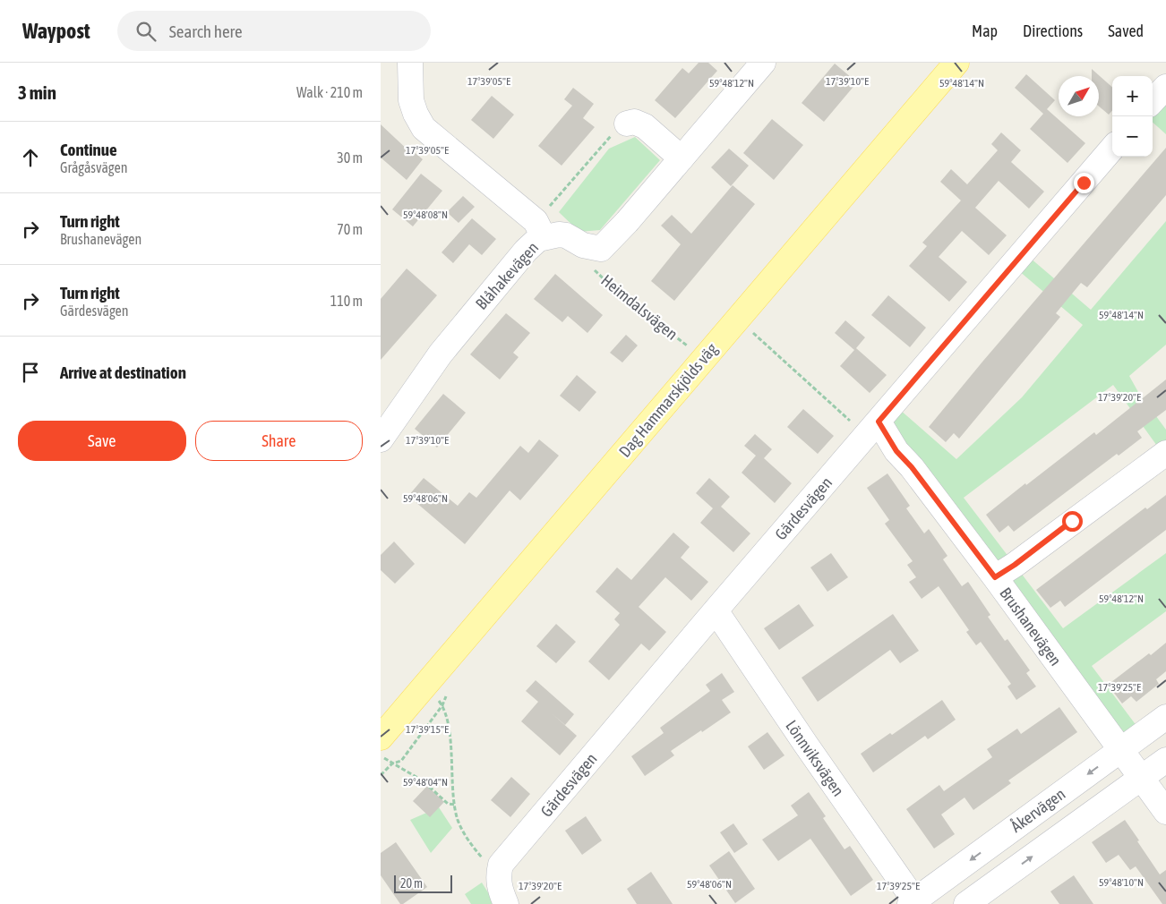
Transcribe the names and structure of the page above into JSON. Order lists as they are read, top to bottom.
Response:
{
  "streets": {
    "main road": ["Dag Hammarskjölds väg"],
    "street": [
      "Blåhakevägen",
      "Gärdesvägen",
      "Brushanevägen",
      "Lönnviksvägen",
      "Åkervägen"
    ],
    "path": ["Heimdalsvägen"]
  },
  "crossings": [
    ["Blåhakevägen", "Heimdalsvägen"],
    ["Heimdalsvägen", "Dag Hammarskjölds väg"],
    ["Gärdesvägen", "Brushanevägen"],
    ["Gärdesvägen", "Lönnviksvägen"],
    ["Brushanevägen", "Åkervägen"],
    ["Lönnviksvägen", "Åkervägen"]
  ],
  "scale_bar": "20 m",
  "north": "top right",
  "page": {
    "header": "Waypost",
    "search": "Search here",
    "nav": ["Map", "Directions", "Saved"],
    "heading": ["3 min", "Walk · 210 m"],
    "map_buttons": ["+", "−"],
    "list": [
      ["Continue", "Grågåsvägen", "30 m"],
      ["Turn right", "Brushanevägen", "70 m"],
      ["Turn right", "Gärdesvägen", "110 m"],
      "Arrive at destination"
    ],
    "buttons": ["Save", "Share"],
    "scale": "20 m"
  },
  "coordinates": [
    "17°39'10\"E",
    "17°39'05\"E",
    "59°48'12\"N",
    "59°48'14\"N",
    "59°48'08\"N",
    "17°39'20\"E",
    "59°48'06\"N",
    "17°39'25\"E",
    "17°39'15\"E",
    "59°48'04\"N",
    "59°48'10\"N"
  ]
}
